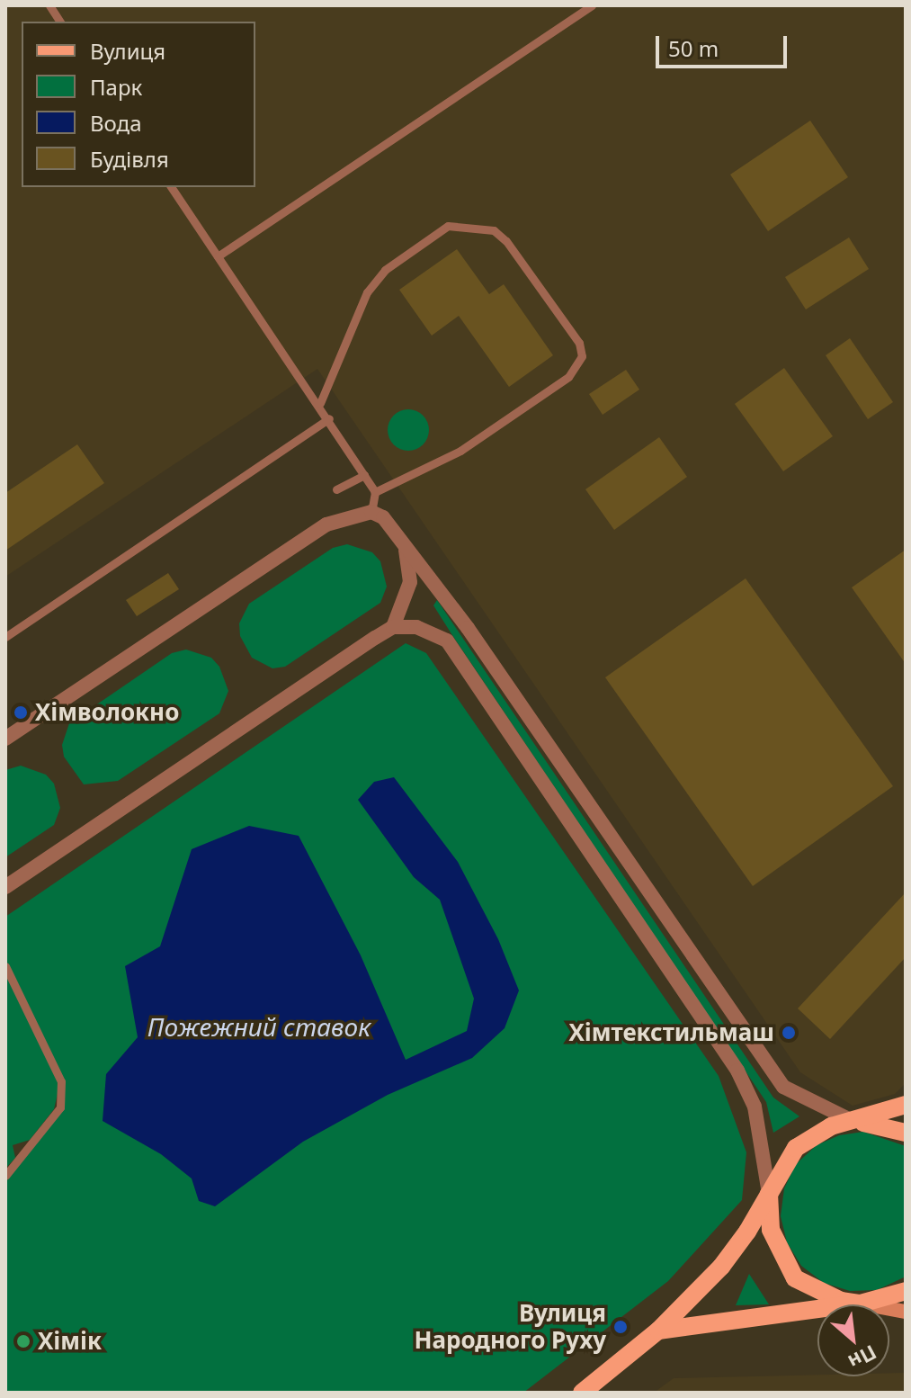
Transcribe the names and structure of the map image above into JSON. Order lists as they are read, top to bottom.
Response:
{
  "water": ["Пожежний ставок"],
  "places": [
    "Хімволокно",
    "Хімтекстильмаш",
    "Вулиця Народного Руху",
    "Хімік"
  ],
  "legend": [
    "Вулиця",
    "Парк",
    "Вода",
    "Будівля"
  ],
  "scale_bar": "50 m",
  "north": "bottom right"
}
